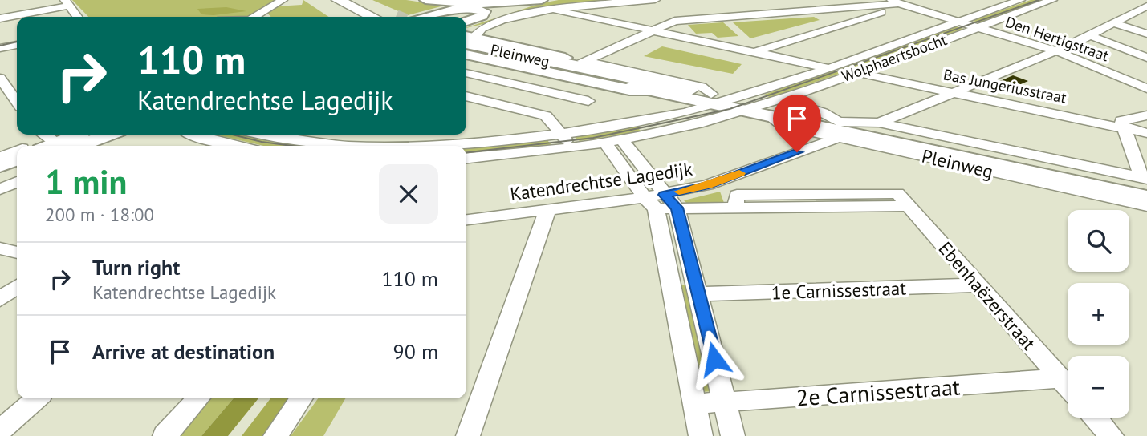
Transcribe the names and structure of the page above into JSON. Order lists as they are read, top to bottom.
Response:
{
  "streets": {
    "highway": ["Pleinweg"],
    "street": [
      "Den Hertigstraat",
      "Wolphaertsbocht",
      "Bas Jungeriusstraat",
      "Katendrechtse Lagedijk",
      "1e Carnissestraat",
      "Ebenhaëzerstraat",
      "2e Carnissestraat"
    ]
  },
  "crossings": [
    ["Den Hertigstraat", "Wolphaertsbocht"],
    ["Pleinweg", "Wolphaertsbocht"],
    ["Pleinweg", "Katendrechtse Lagedijk"],
    ["Wolphaertsbocht", "Bas Jungeriusstraat"],
    ["Katendrechtse Lagedijk", "Ebenhaëzerstraat"],
    ["1e Carnissestraat", "Ebenhaëzerstraat"],
    ["Ebenhaëzerstraat", "2e Carnissestraat"]
  ],
  "page": {
    "turn": ["110 m", "Katendrechtse Lagedijk"],
    "heading": ["1 min", "200 m · 18:00"],
    "map_buttons": ["+", "−"],
    "list": [
      {
        "name": "Turn right",
        "note": "Katendrechtse Lagedijk",
        "value": "110 m"
      },
      {
        "name": "Arrive at destination",
        "value": "90 m"
      }
    ]
  }
}
